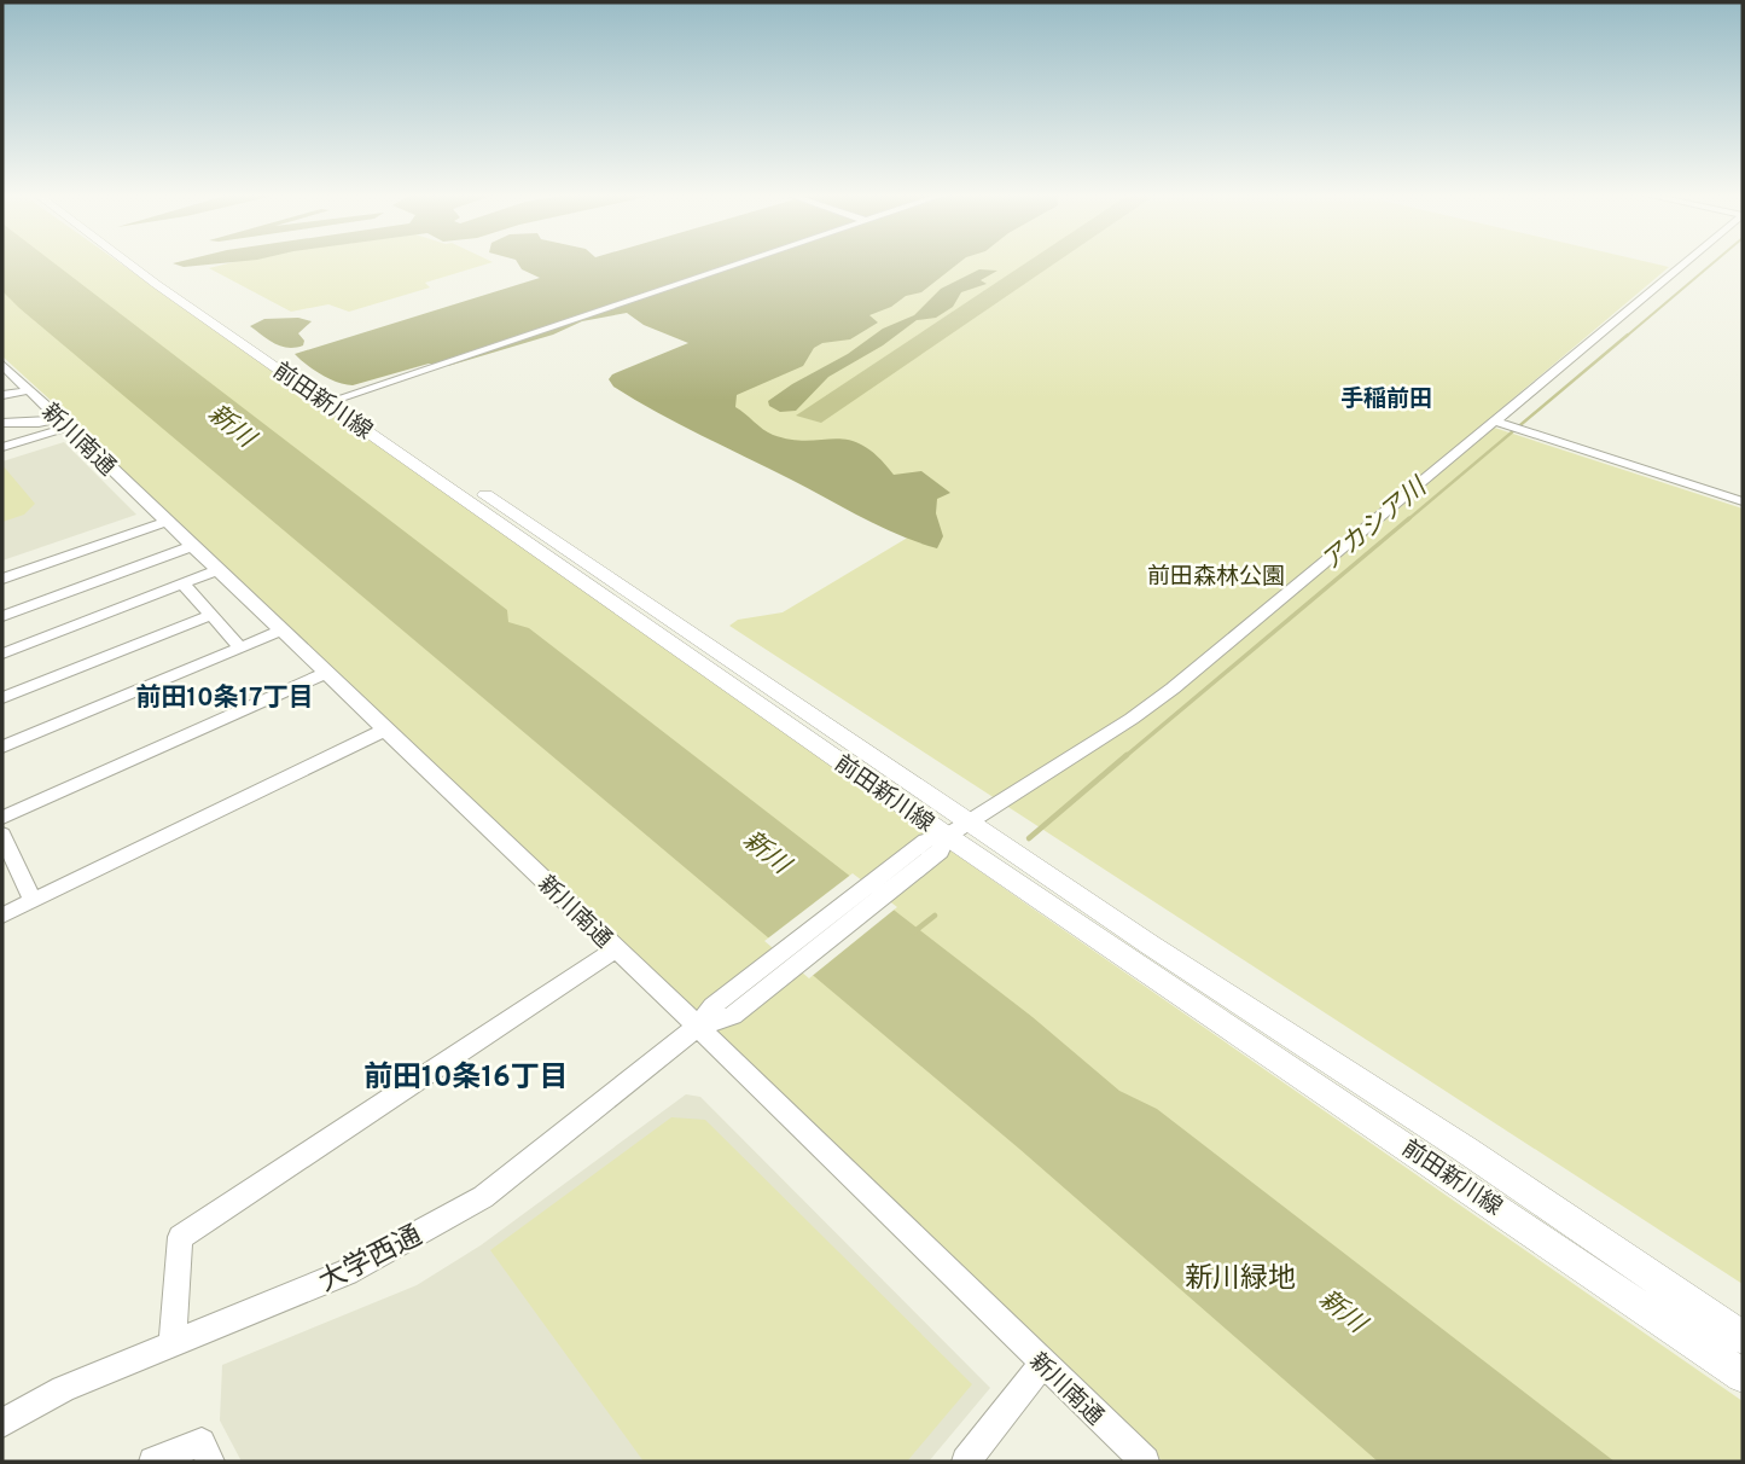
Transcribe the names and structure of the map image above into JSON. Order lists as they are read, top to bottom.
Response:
{
  "streets": {
    "main road": ["前田新川線"],
    "street": ["新川南通", "大学西通"]
  },
  "crossings": [
    ["新川南通", "大学西通"]
  ],
  "districts": ["手稲前田", "前田10条17丁目", "前田10条16丁目"],
  "water": ["新川", "アカシア川"],
  "parks": ["前田森林公園", "新川緑地"]
}
